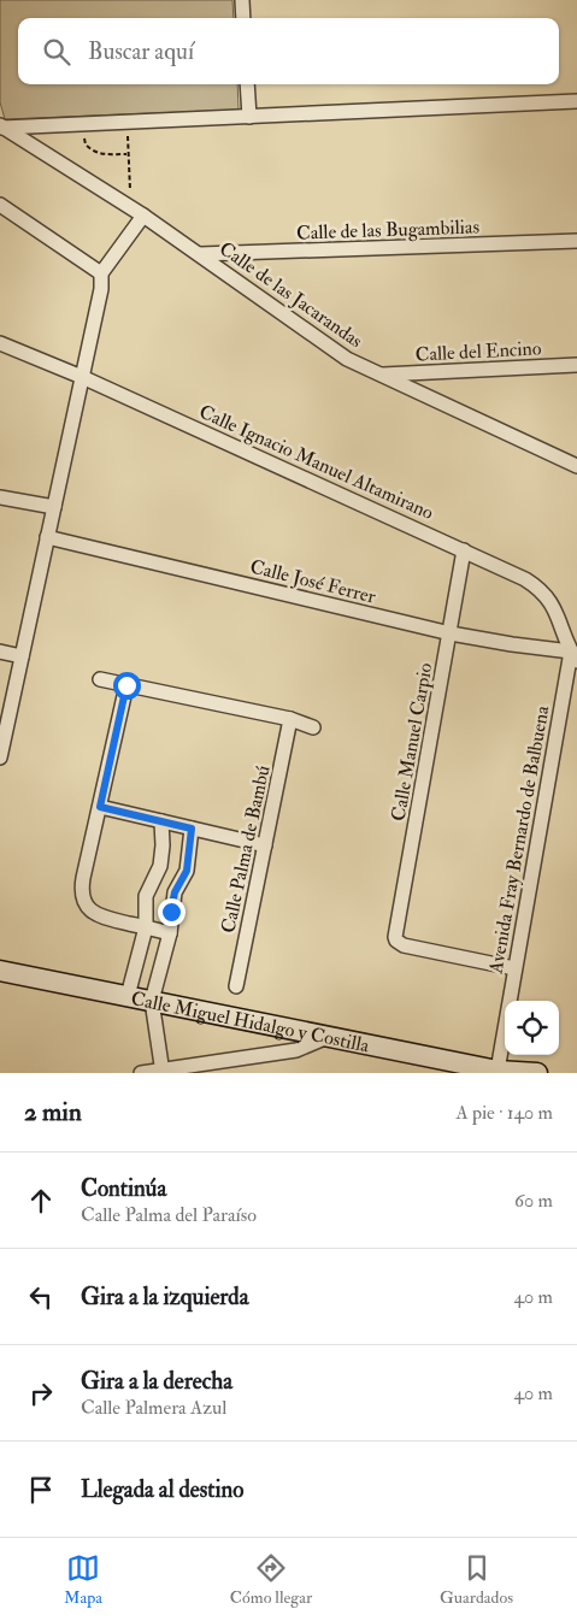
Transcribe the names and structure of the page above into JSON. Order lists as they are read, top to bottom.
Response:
{
  "streets": {
    "street": [
      "Calle de las Bugambilias",
      "Calle de las Jacarandas",
      "Calle del Encino",
      "Calle Ignacio Manuel Altamirano",
      "Calle José Ferrer",
      "Calle Manuel Carpio",
      "Avenida Fray Bernardo de Balbuena",
      "Calle Palma de Bambú",
      "Calle Miguel Hidalgo y Costilla"
    ]
  },
  "crossings": [
    ["Calle de las Bugambilias", "Calle de las Jacarandas"],
    ["Calle de las Jacarandas", "Calle del Encino"],
    ["Calle Ignacio Manuel Altamirano", "Calle José Ferrer"],
    ["Calle Ignacio Manuel Altamirano", "Calle Manuel Carpio"],
    ["Calle Ignacio Manuel Altamirano", "Avenida Fray Bernardo de Balbuena"],
    ["Calle José Ferrer", "Calle Manuel Carpio"],
    ["Calle José Ferrer", "Avenida Fray Bernardo de Balbuena"],
    ["Calle Manuel Carpio", "Avenida Fray Bernardo de Balbuena"],
    ["Avenida Fray Bernardo de Balbuena", "Calle Miguel Hidalgo y Costilla"]
  ],
  "page": {
    "search": "Buscar aquí",
    "heading": ["2 min", "A pie · 140 m"],
    "list": [
      ["Continúa", "Calle Palma del Paraíso", "60 m"],
      ["Gira a la izquierda", "40 m"],
      ["Gira a la derecha", "Calle Palmera Azul", "40 m"],
      "Llegada al destino"
    ],
    "nav": ["Mapa", "Cómo llegar", "Guardados"]
  }
}
